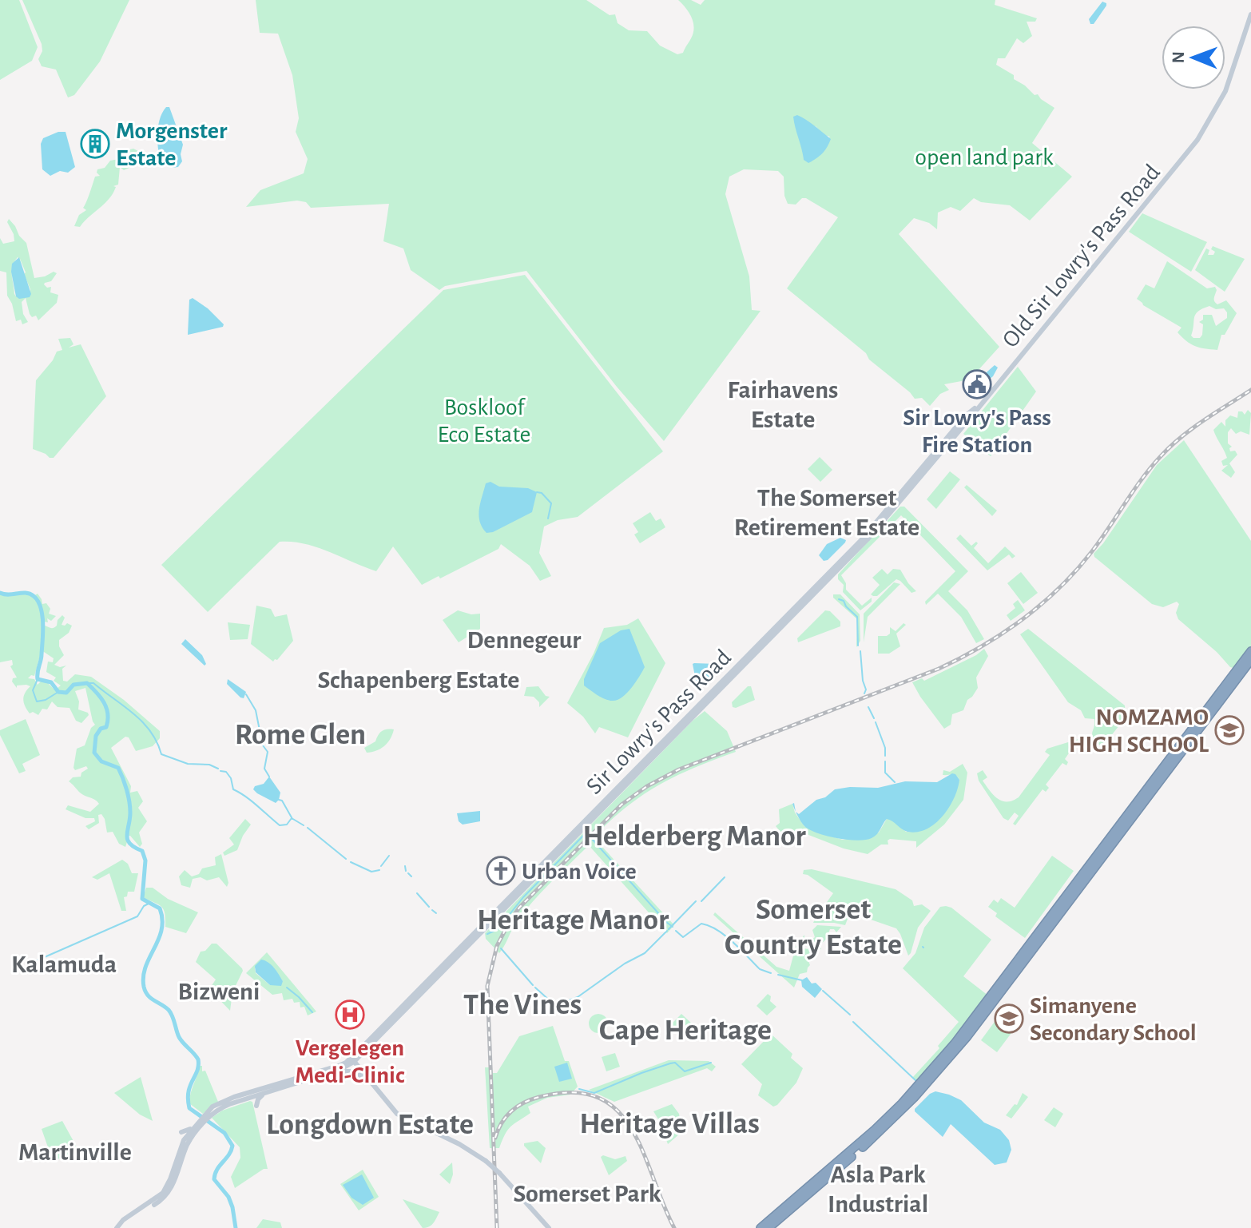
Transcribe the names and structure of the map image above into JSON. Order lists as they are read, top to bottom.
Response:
{
  "streets": {
    "main road": ["Old Sir Lowry's Pass Road", "Sir Lowry's Pass Road"]
  },
  "crossings": [
    ["Old Sir Lowry's Pass Road", "Sir Lowry's Pass Road"]
  ],
  "districts": [
    "Fairhavens Estate",
    "The Somerset Retirement Estate",
    "Dennegeur",
    "Schapenberg Estate",
    "Rome Glen",
    "Helderberg Manor",
    "Somerset Country Estate",
    "Heritage Manor",
    "Kalamuda",
    "Bizweni",
    "The Vines",
    "Cape Heritage",
    "Heritage Villas",
    "Longdown Estate",
    "Martinville",
    "Asla Park Industrial",
    "Somerset Park"
  ],
  "parks": ["open land park", "Boskloof Eco Estate"],
  "places": {
    "building": ["Morgenster Estate"],
    "public building": ["Sir Lowry's Pass Fire Station"],
    "school or university": ["NOMZAMO HIGH SCHOOL", "Simanyene Secondary School"],
    "church": ["Urban Voice"],
    "hospital": ["Vergelegen Medi-Clinic"]
  },
  "north": "left"
}
